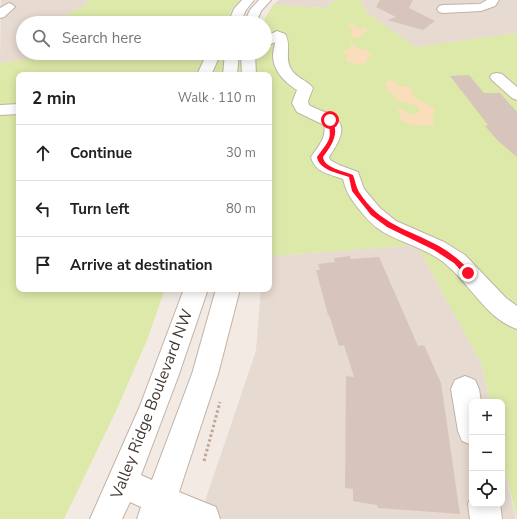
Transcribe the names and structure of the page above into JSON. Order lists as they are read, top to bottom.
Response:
{
  "streets": {
    "street": ["Valley Ridge Boulevard NW"]
  },
  "page": {
    "search": "Search here",
    "heading": ["2 min", "Walk · 110 m"],
    "list": [
      ["Continue", "30 m"],
      ["Turn left", "80 m"],
      "Arrive at destination"
    ],
    "map_buttons": ["+", "−"]
  }
}
